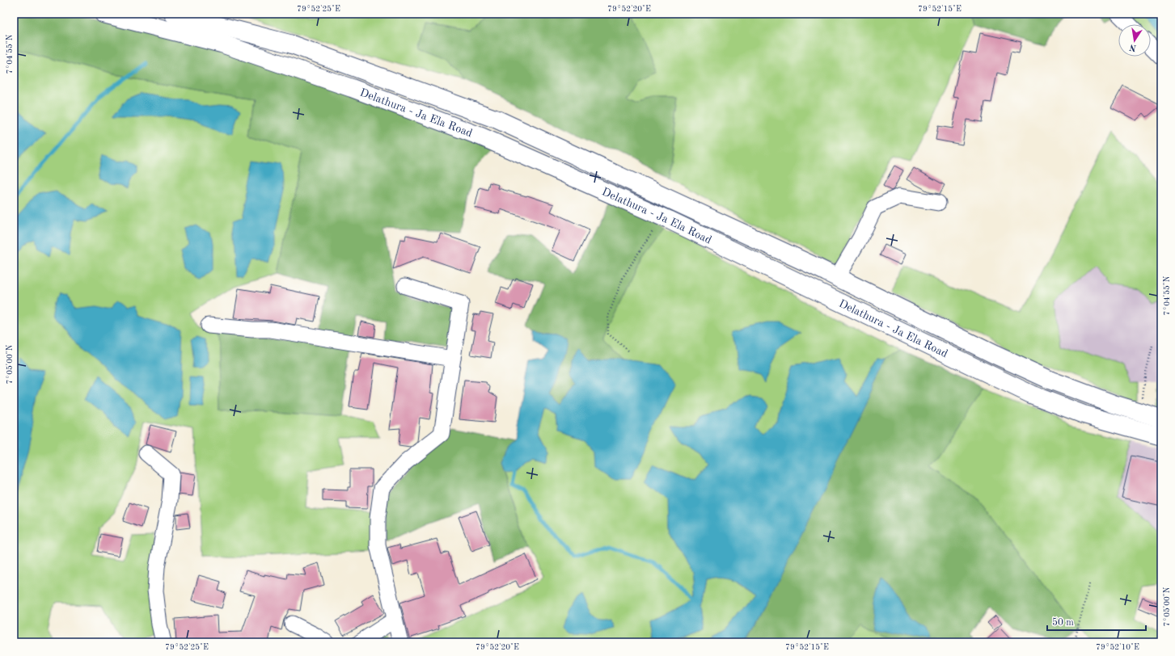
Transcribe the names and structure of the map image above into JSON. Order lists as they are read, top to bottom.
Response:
{
  "streets": {
    "main road": ["Delathura - Ja Ela Road"]
  },
  "scale_bar": "50 m",
  "north": "bottom",
  "coordinates": [
    "79°52'25\"E",
    "79°52'20\"E",
    "79°52'15\"E",
    "7°04'55\"N",
    "7°05'00\"N",
    "79°52'10\"E"
  ]
}
